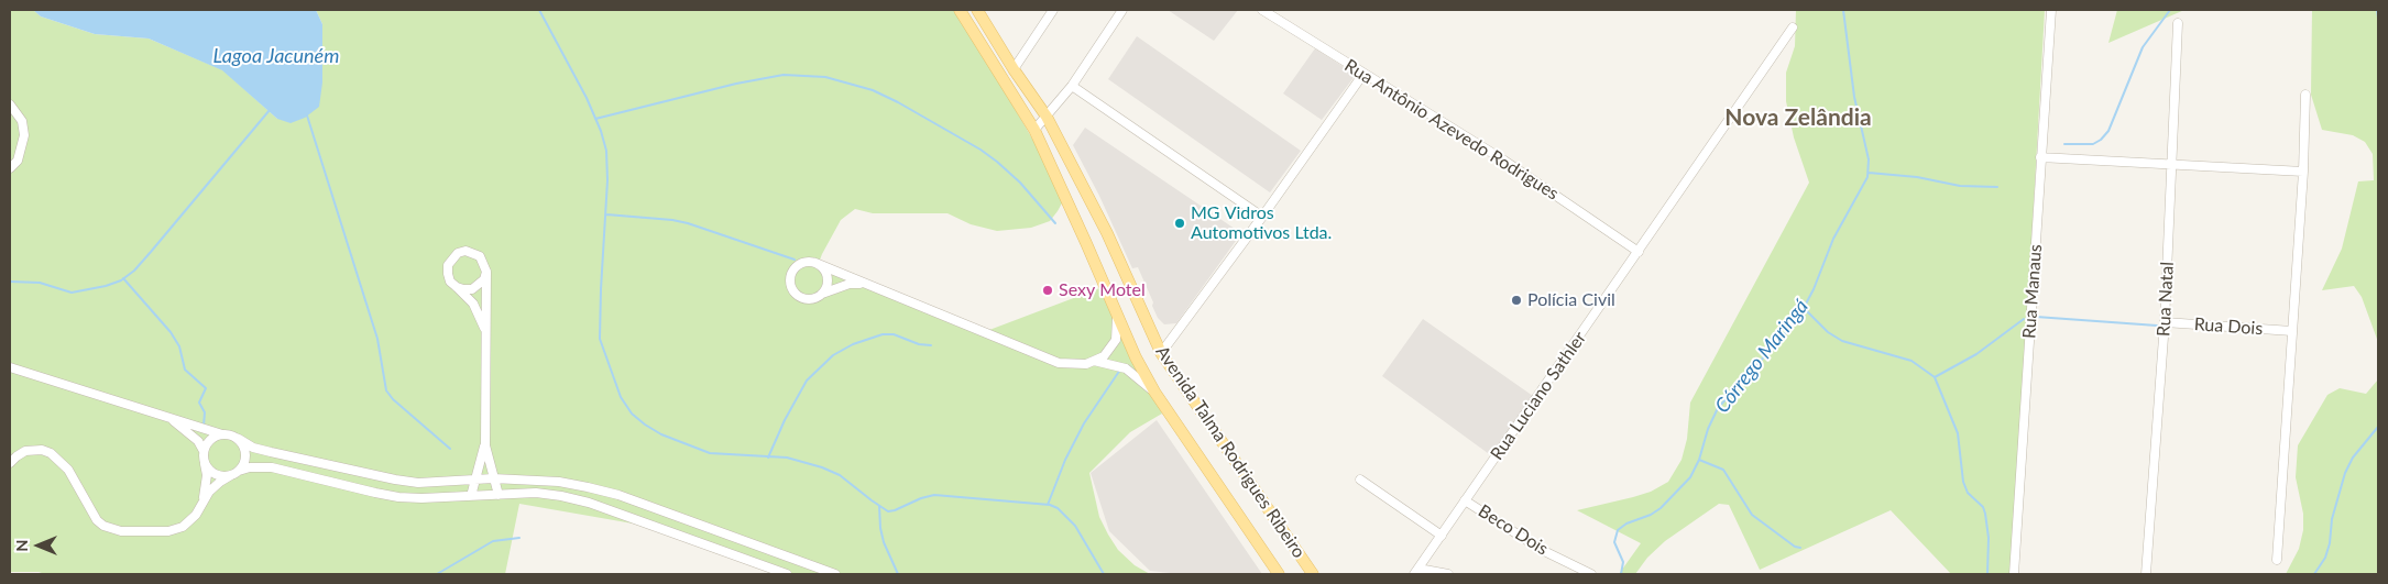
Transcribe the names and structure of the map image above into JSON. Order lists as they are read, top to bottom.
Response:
{
  "streets": {
    "main road": ["Avenida Talma Rodrigues Ribeiro"],
    "street": [
      "Rua Antônio Azevedo Rodrigues",
      "Rua Manaus",
      "Rua Natal",
      "Rua Dois",
      "Rua Luciano Sathler",
      "Beco Dois"
    ]
  },
  "crossings": [
    ["Rua Antônio Azevedo Rodrigues", "Rua Luciano Sathler"],
    ["Rua Natal", "Rua Dois"],
    ["Rua Luciano Sathler", "Beco Dois"]
  ],
  "districts": ["Nova Zelândia"],
  "water": ["Lagoa Jacuném", "Córrego Maringá"],
  "places": ["MG Vidros Automotivos Ltda.", "Sexy Motel", "Polícia Civil"],
  "north": "left"
}
